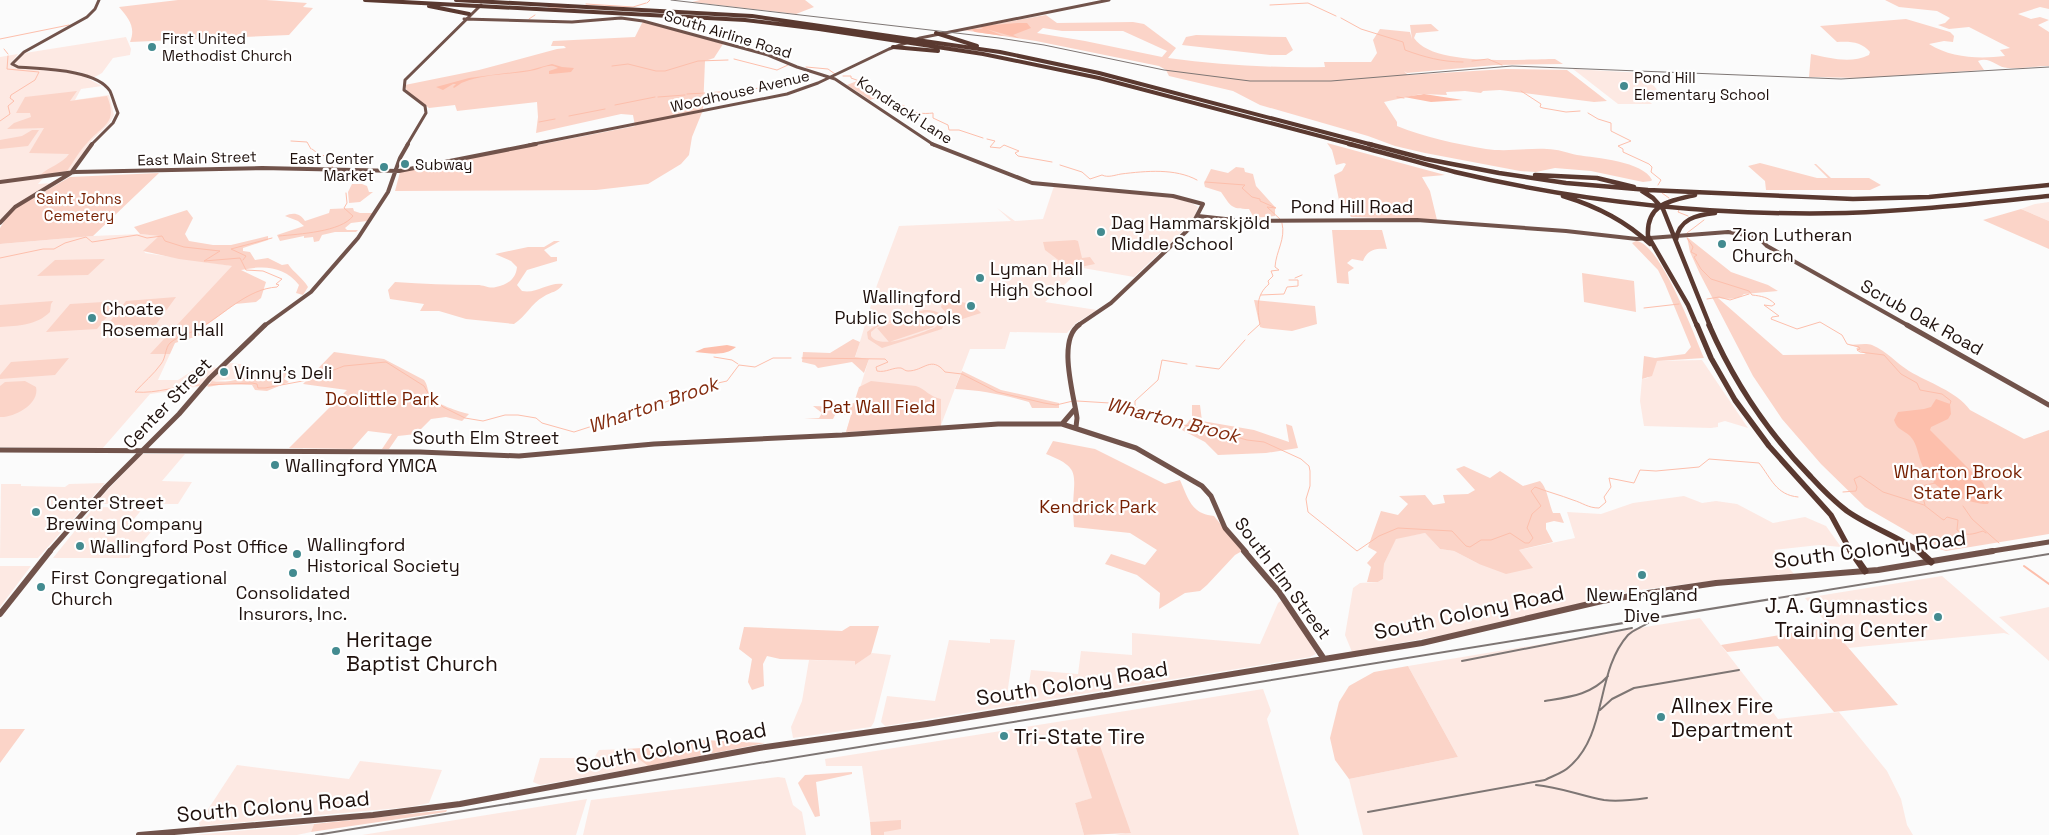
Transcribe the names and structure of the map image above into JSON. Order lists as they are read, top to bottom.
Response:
{
  "streets": {
    "main road": [
      "South Airline Road",
      "Woodhouse Avenue",
      "Kondracki Lane",
      "East Main Street",
      "Pond Hill Road",
      "Scrub Oak Road",
      "Center Street",
      "South Elm Street",
      "South Colony Road"
    ]
  },
  "crossings": [
    ["South Airline Road", "Woodhouse Avenue"],
    ["South Airline Road", "Kondracki Lane"],
    ["South Airline Road", "Center Street"],
    ["Woodhouse Avenue", "Kondracki Lane"],
    ["Woodhouse Avenue", "East Main Street"],
    ["Woodhouse Avenue", "Center Street"],
    ["Kondracki Lane", "Pond Hill Road"],
    ["East Main Street", "Center Street"],
    ["Pond Hill Road", "Scrub Oak Road"],
    ["Center Street", "South Elm Street"],
    ["South Elm Street", "South Colony Road"]
  ],
  "water": ["Wharton Brook"],
  "parks": [
    "Saint Johns Cemetery",
    "Doolittle Park",
    "Pat Wall Field",
    "Wharton Brook State Park",
    "Kendrick Park"
  ],
  "places": [
    "First United Methodist Church",
    "Pond Hill Elementary School",
    "Subway",
    "East Center Market",
    "Dag Hammarskjöld Middle School",
    "Zion Lutheran Church",
    "Lyman Hall High School",
    "Wallingford Public Schools",
    "Choate Rosemary Hall",
    "Vinny’s Deli",
    "Wallingford YMCA",
    "Center Street Brewing Company",
    "Wallingford Post Office",
    "Wallingford Historical Society",
    "Consolidated Insurors, Inc.",
    "New England Dive",
    "First Congregational Church",
    "J. A. Gymnastics Training Center",
    "Heritage Baptist Church",
    "Allnex Fire Department",
    "Tri-State Tire"
  ]
}
